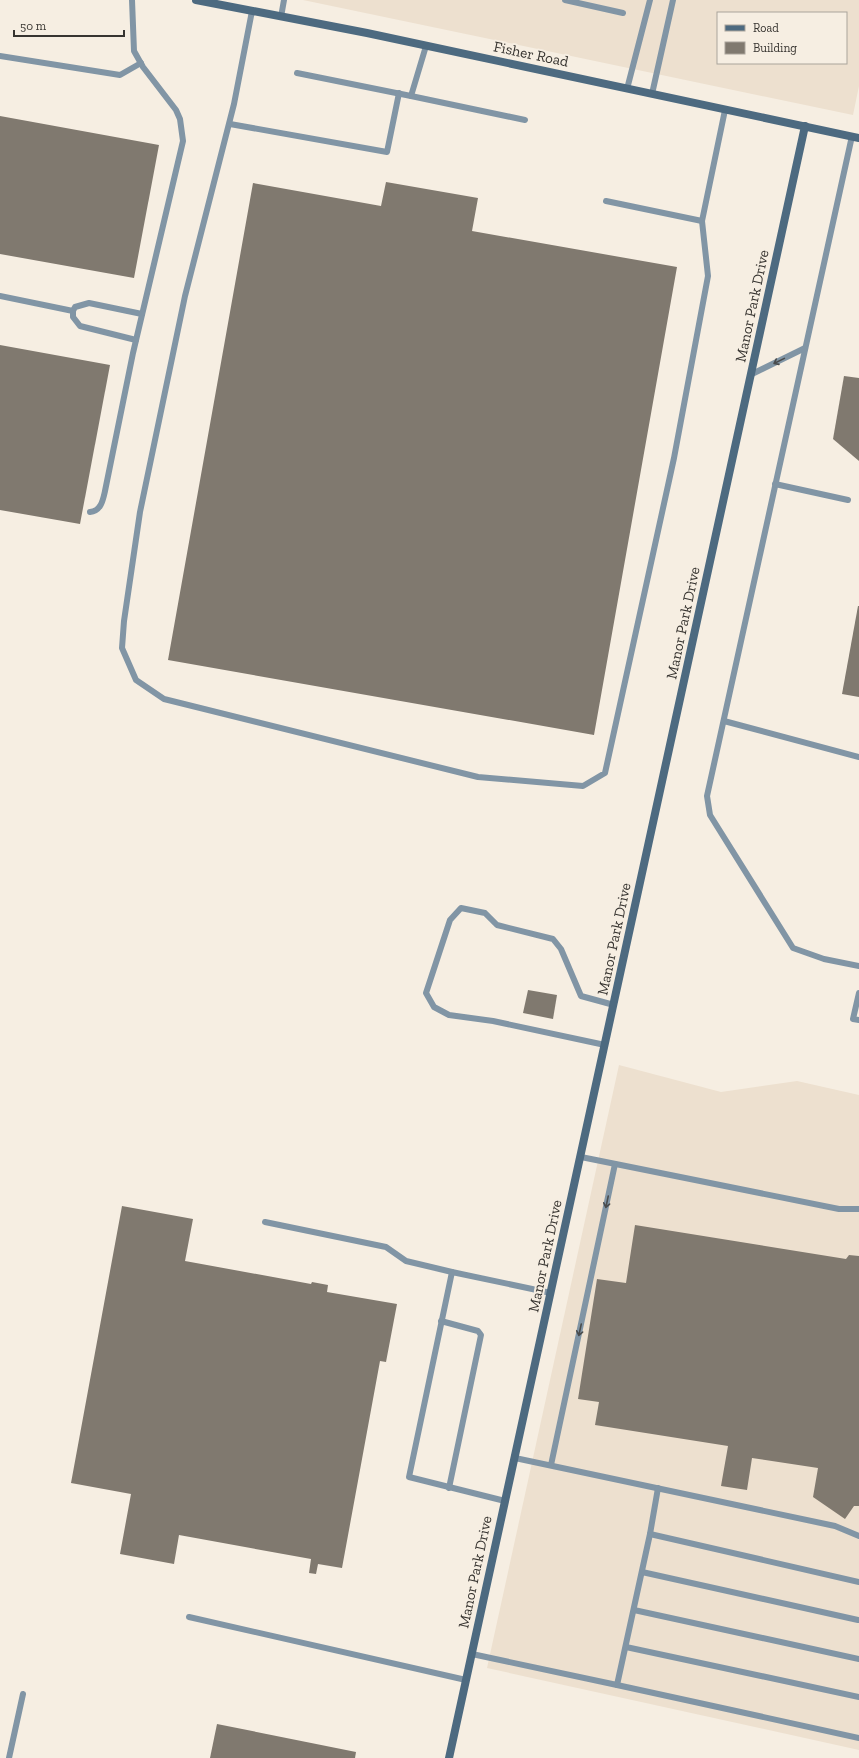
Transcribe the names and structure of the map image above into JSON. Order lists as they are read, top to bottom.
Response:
{
  "streets": {
    "street": ["Fisher Road", "Manor Park Drive"]
  },
  "crossings": [
    ["Fisher Road", "Manor Park Drive"]
  ],
  "legend": ["Road", "Building"],
  "scale_bar": "50 m"
}
